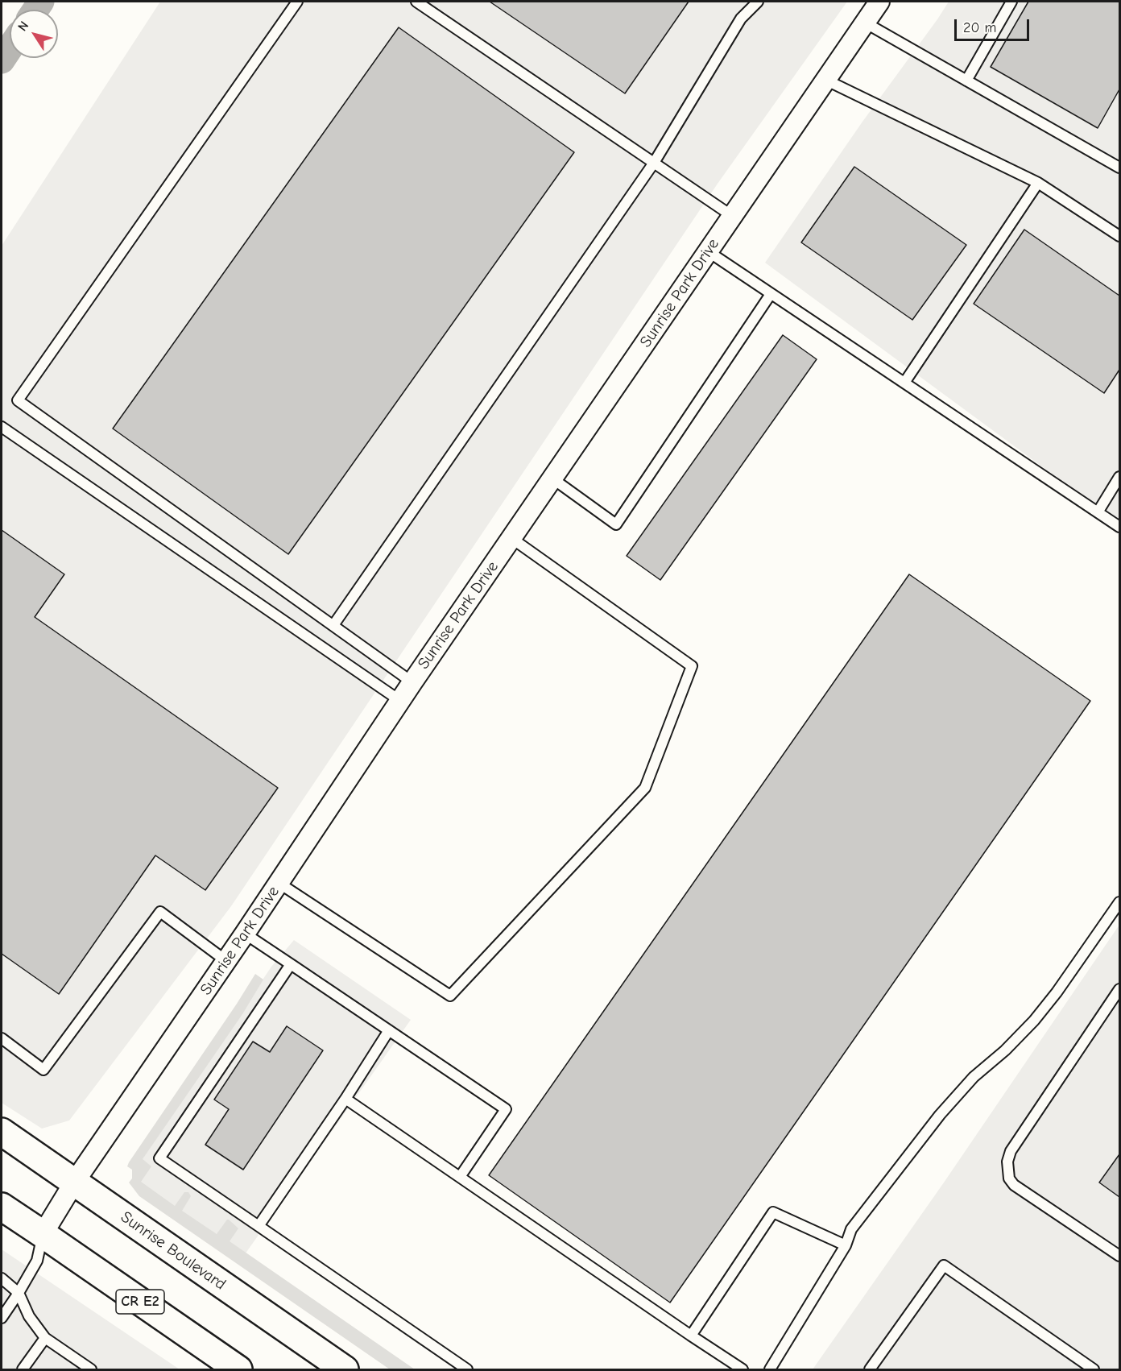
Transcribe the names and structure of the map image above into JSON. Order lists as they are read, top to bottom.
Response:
{
  "streets": {
    "main road": ["Sunrise Boulevard", "CR E2"],
    "street": ["Sunrise Park Drive"]
  },
  "crossings": [
    ["Sunrise Park Drive", "Sunrise Boulevard"],
    ["Sunrise Park Drive", "CR E2"]
  ],
  "scale_bar": "20 m",
  "north": "top left"
}
